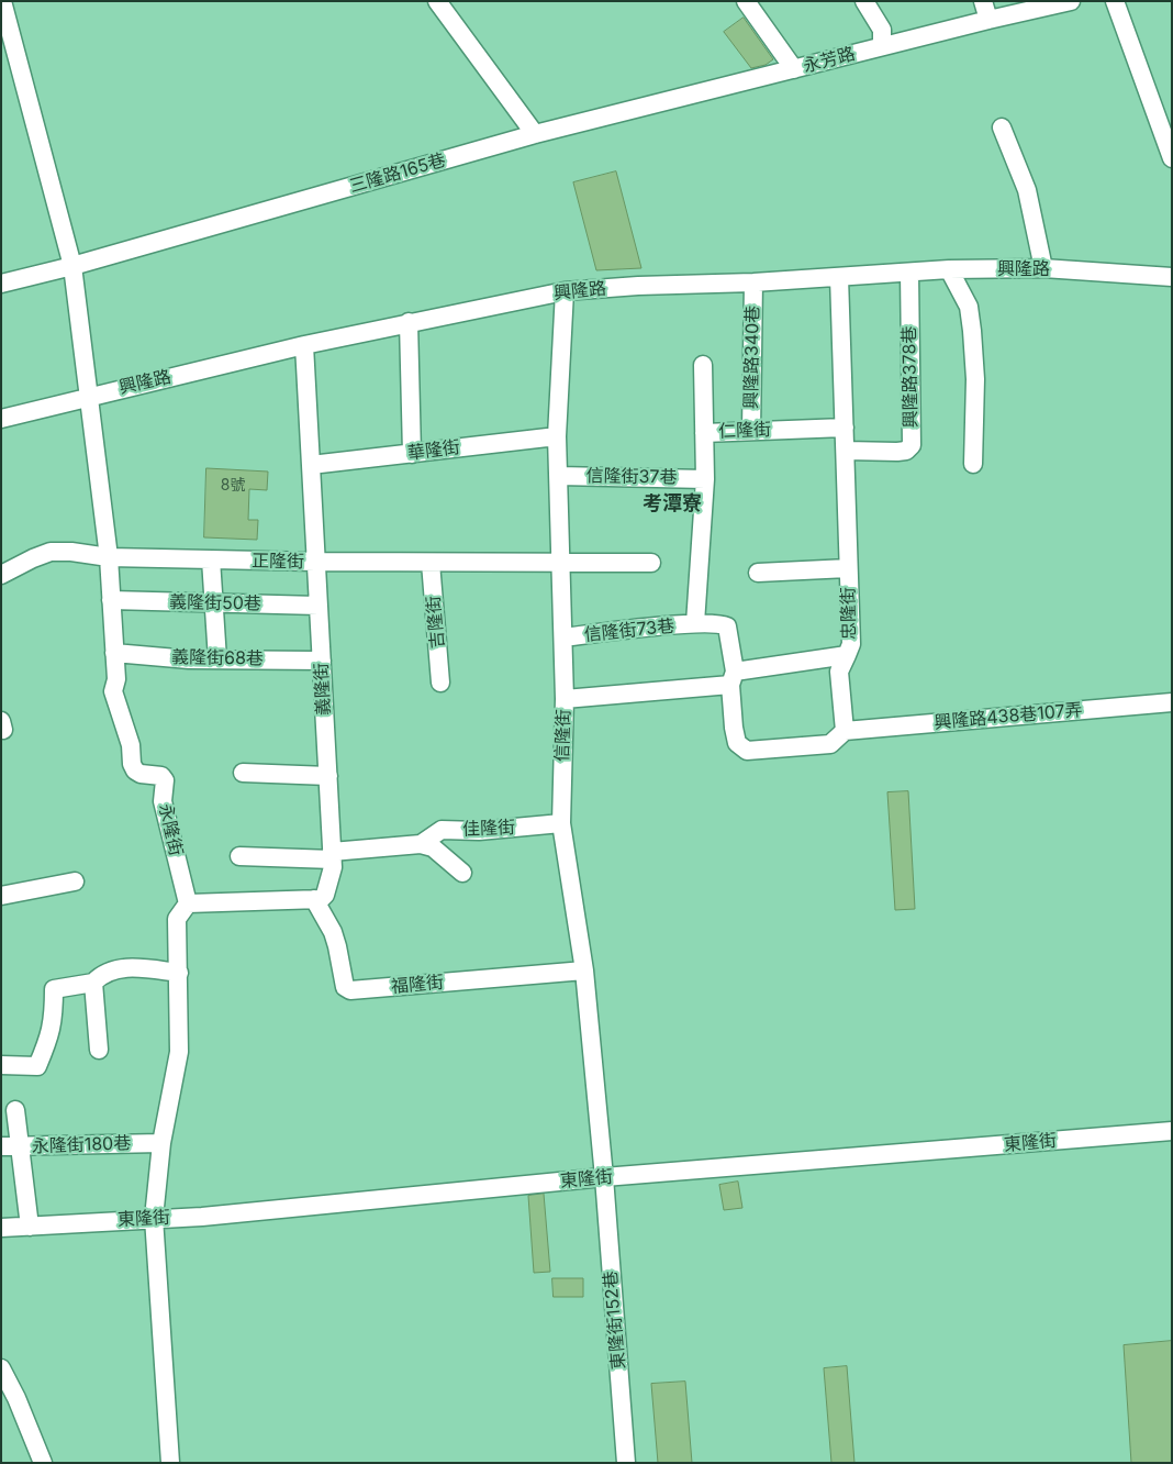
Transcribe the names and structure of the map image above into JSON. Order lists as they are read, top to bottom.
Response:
{
  "streets": {
    "street": [
      "永芳路",
      "三隆路165巷",
      "興隆路",
      "興隆路340巷",
      "興隆路378巷",
      "仁隆街",
      "華隆街",
      "信隆街37巷",
      "正隆街",
      "義隆街50巷",
      "忠隆街",
      "吉隆街",
      "信隆街73巷",
      "義隆街68巷",
      "義隆街",
      "興隆路438巷107弄",
      "信隆街",
      "佳隆街",
      "永隆街",
      "福隆街",
      "東隆街",
      "永隆街180巷",
      "東隆街152巷"
    ]
  },
  "crossings": [
    ["永芳路", "三隆路165巷"],
    ["三隆路165巷", "永隆街"],
    ["興隆路", "興隆路340巷"],
    ["興隆路", "興隆路378巷"],
    ["興隆路", "忠隆街"],
    ["興隆路", "義隆街"],
    ["興隆路", "信隆街"],
    ["興隆路", "永隆街"],
    ["興隆路340巷", "仁隆街"],
    ["興隆路378巷", "忠隆街"],
    ["仁隆街", "信隆街37巷"],
    ["仁隆街", "忠隆街"],
    ["仁隆街", "信隆街73巷"],
    ["華隆街", "義隆街"],
    ["華隆街", "信隆街"],
    ["信隆街37巷", "信隆街"],
    ["正隆街", "吉隆街"],
    ["正隆街", "義隆街"],
    ["正隆街", "信隆街"],
    ["正隆街", "永隆街"],
    ["義隆街50巷", "義隆街"],
    ["義隆街50巷", "永隆街"],
    ["忠隆街", "信隆街73巷"],
    ["忠隆街", "信隆街"],
    ["信隆街73巷", "信隆街"],
    ["義隆街68巷", "義隆街"],
    ["義隆街68巷", "永隆街"],
    ["義隆街", "佳隆街"],
    ["義隆街", "福隆街"],
    ["信隆街", "佳隆街"],
    ["信隆街", "福隆街"],
    ["信隆街", "東隆街"],
    ["信隆街", "東隆街152巷"],
    ["東隆街", "東隆街152巷"]
  ],
  "districts": ["考潭寮"],
  "house_numbers": ["8號"]
}
